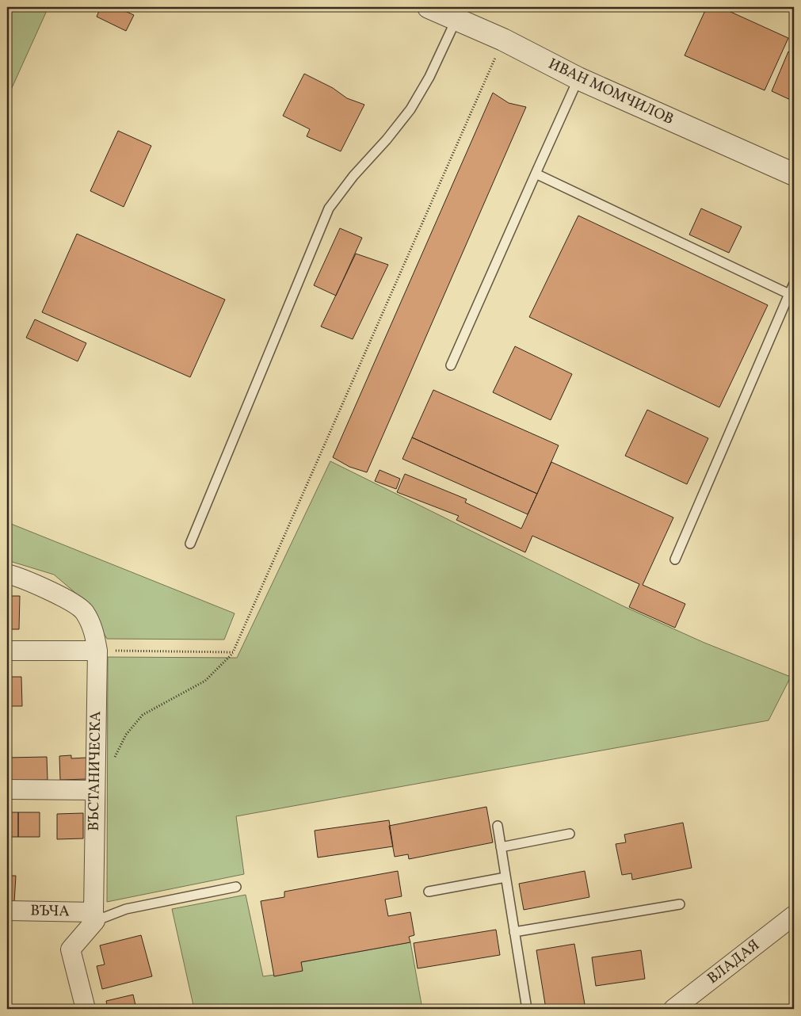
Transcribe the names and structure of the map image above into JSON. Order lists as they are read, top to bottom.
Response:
{
  "streets": {
    "street": [
      "ИВАН МОМЧИЛОВ",
      "ВЪСТАНИЧЕСКА",
      "ВЪЧА",
      "ВЛАДАЯ"
    ]
  },
  "crossings": [
    ["ВЪСТАНИЧЕСКА", "ВЪЧА"]
  ]
}
